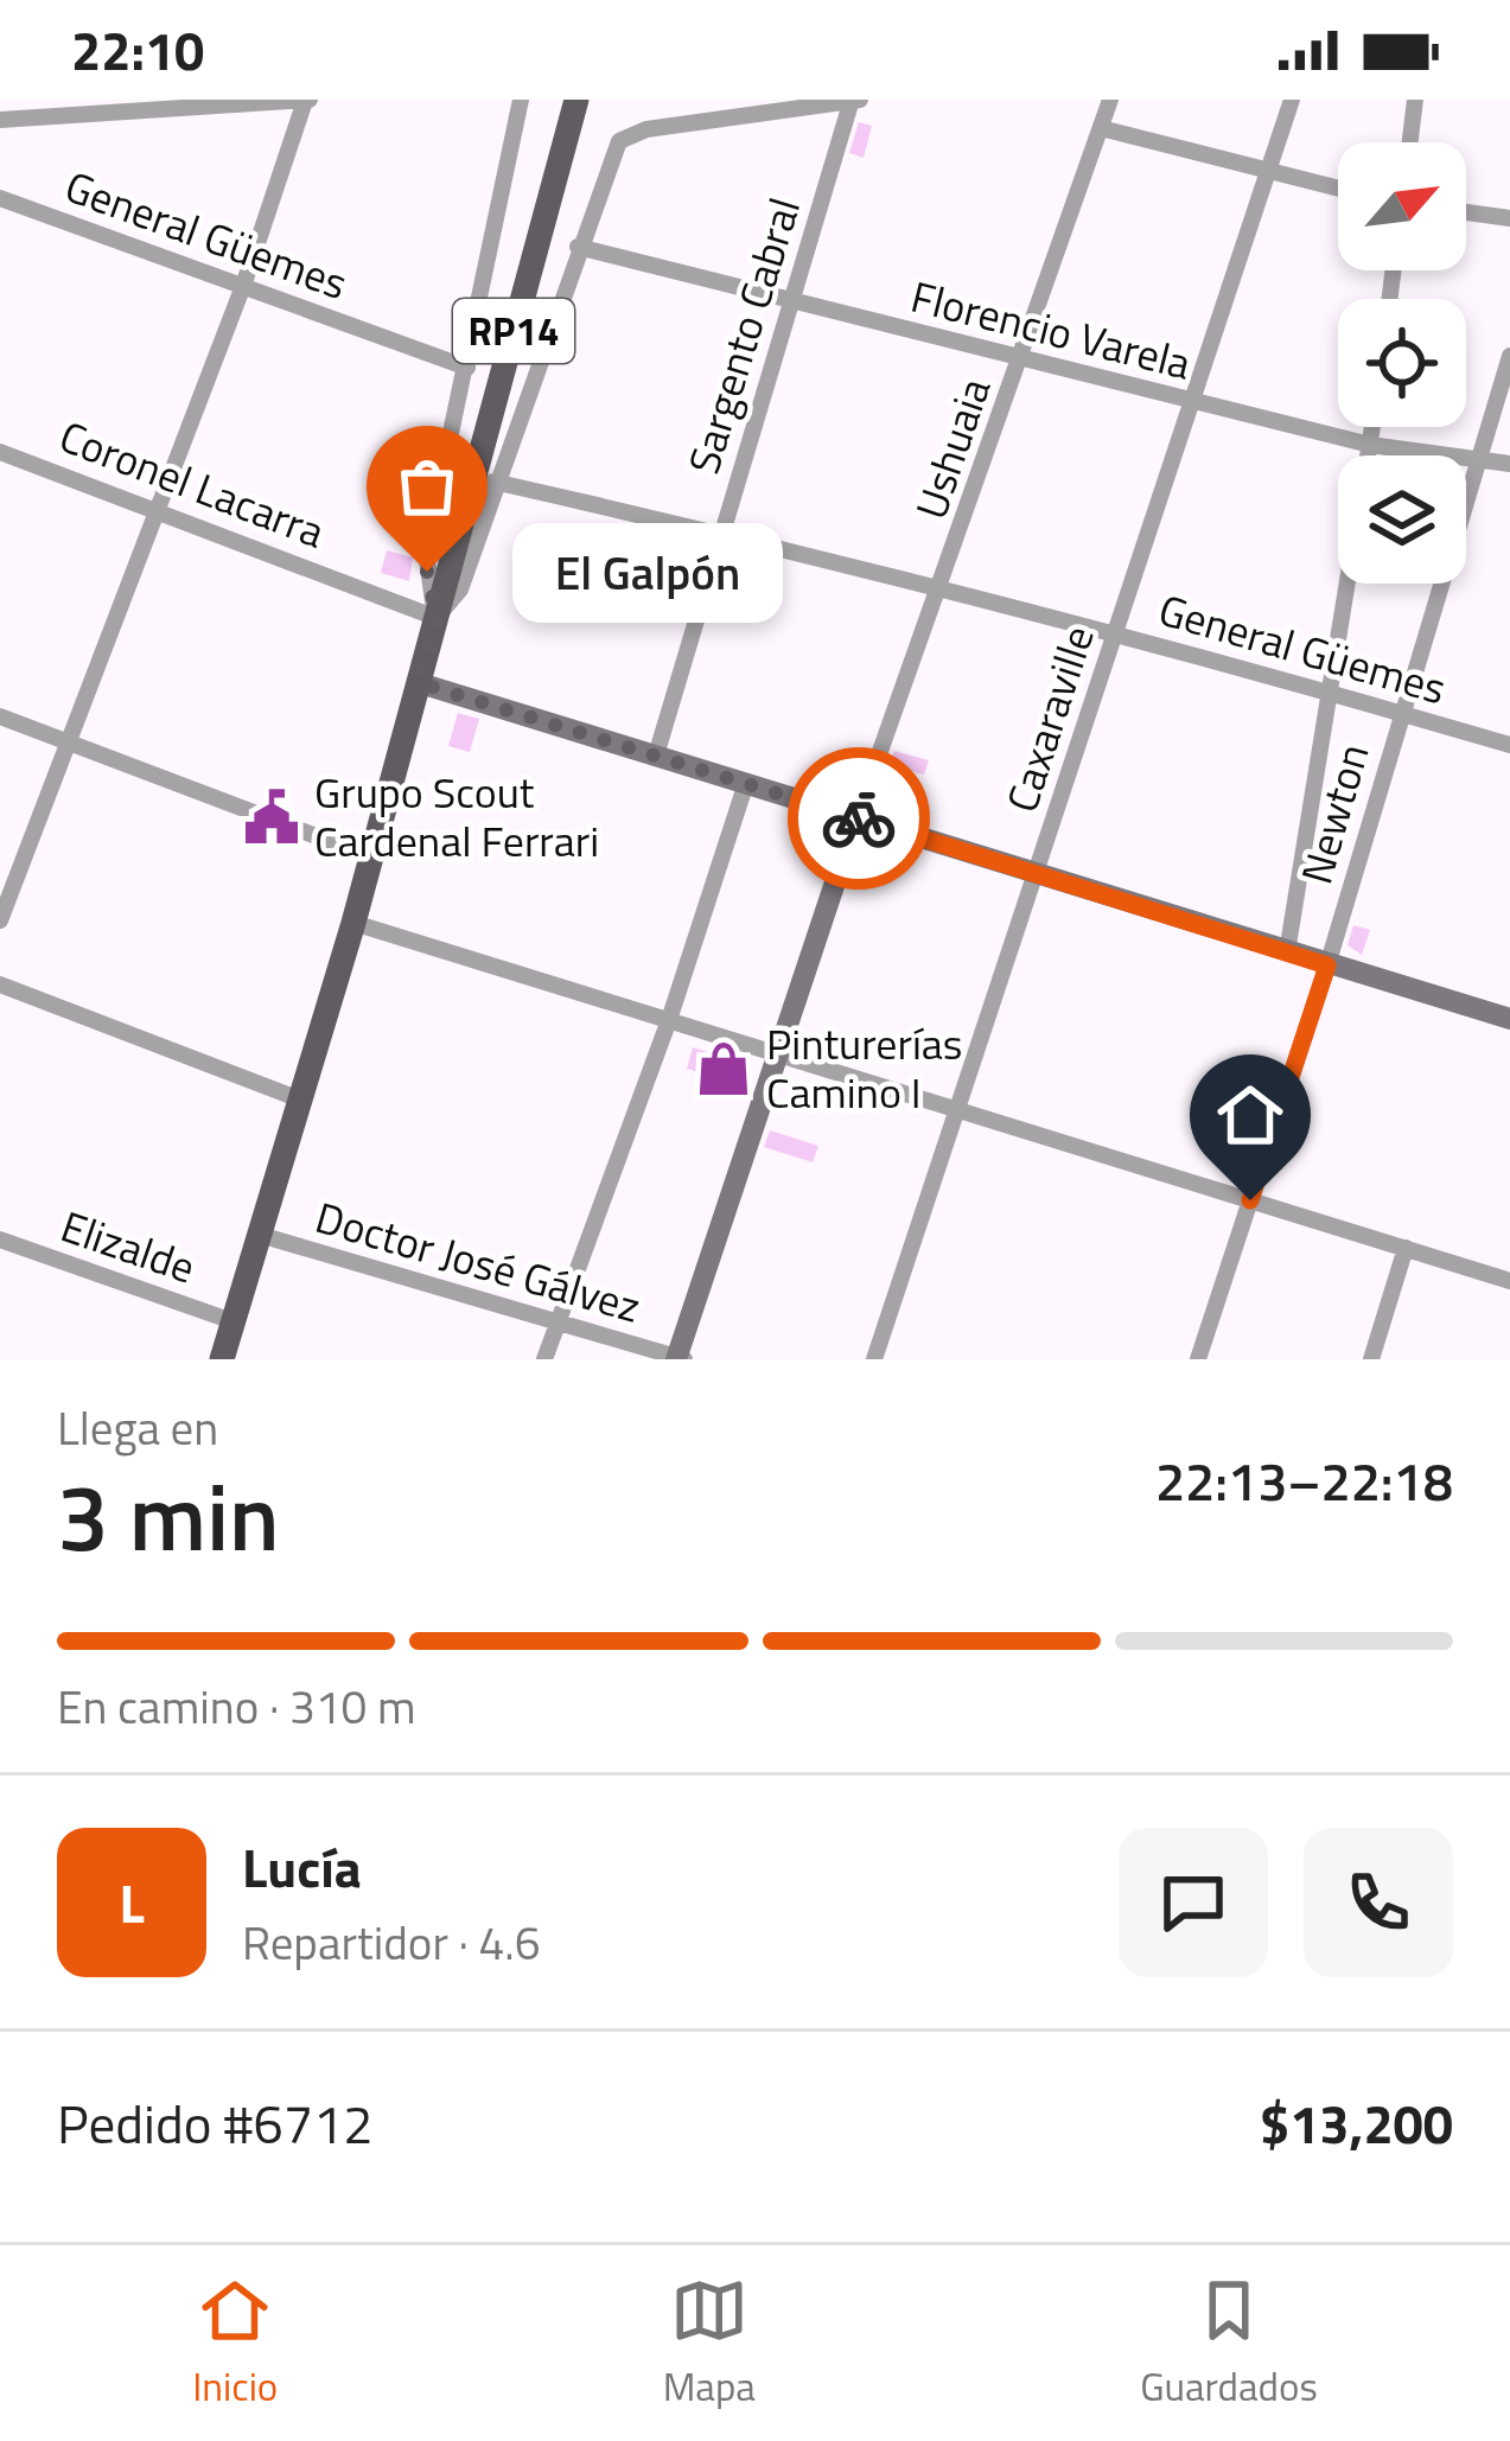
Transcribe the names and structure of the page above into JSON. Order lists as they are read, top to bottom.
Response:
{
  "streets": {
    "main road": ["RP14"],
    "street": [
      "General Güemes",
      "Florencio Varela",
      "Sargento Cabral",
      "Ushuaia",
      "Coronel Lacarra",
      "Caxaraville",
      "Newton",
      "Elizalde",
      "Doctor José Gálvez"
    ]
  },
  "crossings": [
    ["General Güemes", "Sargento Cabral"],
    ["General Güemes", "Ushuaia"],
    ["General Güemes", "Caxaraville"],
    ["General Güemes", "Newton"],
    ["Florencio Varela", "Sargento Cabral"],
    ["Florencio Varela", "Ushuaia"],
    ["Florencio Varela", "Caxaraville"],
    ["Florencio Varela", "Newton"],
    ["RP14", "Coronel Lacarra"],
    ["RP14", "Elizalde"],
    ["RP14", "Doctor José Gálvez"]
  ],
  "places": {
    "other": ["El Galpón"],
    "public building": ["Grupo Scout Cardenal Ferrari"],
    "shop": ["Pinturerías Camino I"]
  },
  "north": "top right",
  "page": {
    "status": "22:10",
    "bubble": "El Galpón",
    "heading": ["3 min", "Llega en", "22:13–22:18"],
    "panel": [
      "Lucía",
      "Repartidor · 4.6",
      "Pedido #6712",
      "$13,200"
    ],
    "bar": "En camino · 310 m",
    "round": "L",
    "tabs": ["Inicio", "Mapa", "Guardados"]
  }
}
